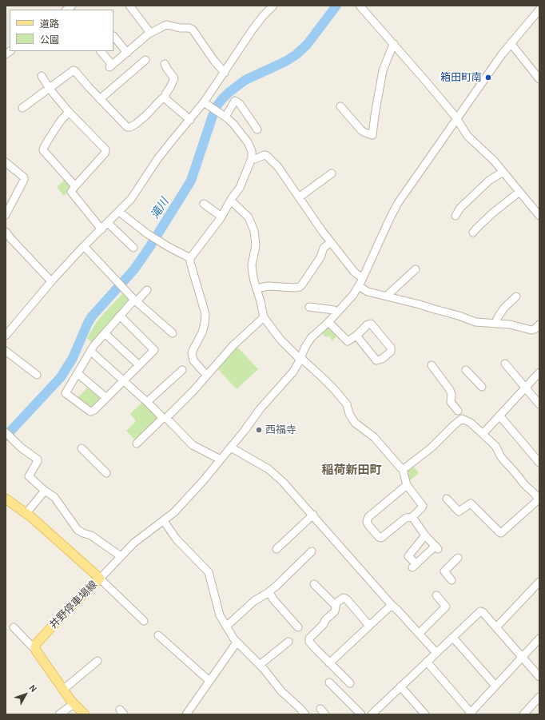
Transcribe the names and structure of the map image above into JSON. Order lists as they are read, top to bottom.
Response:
{
  "streets": {
    "main road": ["井野停車場線"]
  },
  "districts": ["稲荷新田町"],
  "water": ["滝川"],
  "places": ["箱田町南", "西福寺"],
  "legend": ["道路", "公園"],
  "north": "top right"
}
